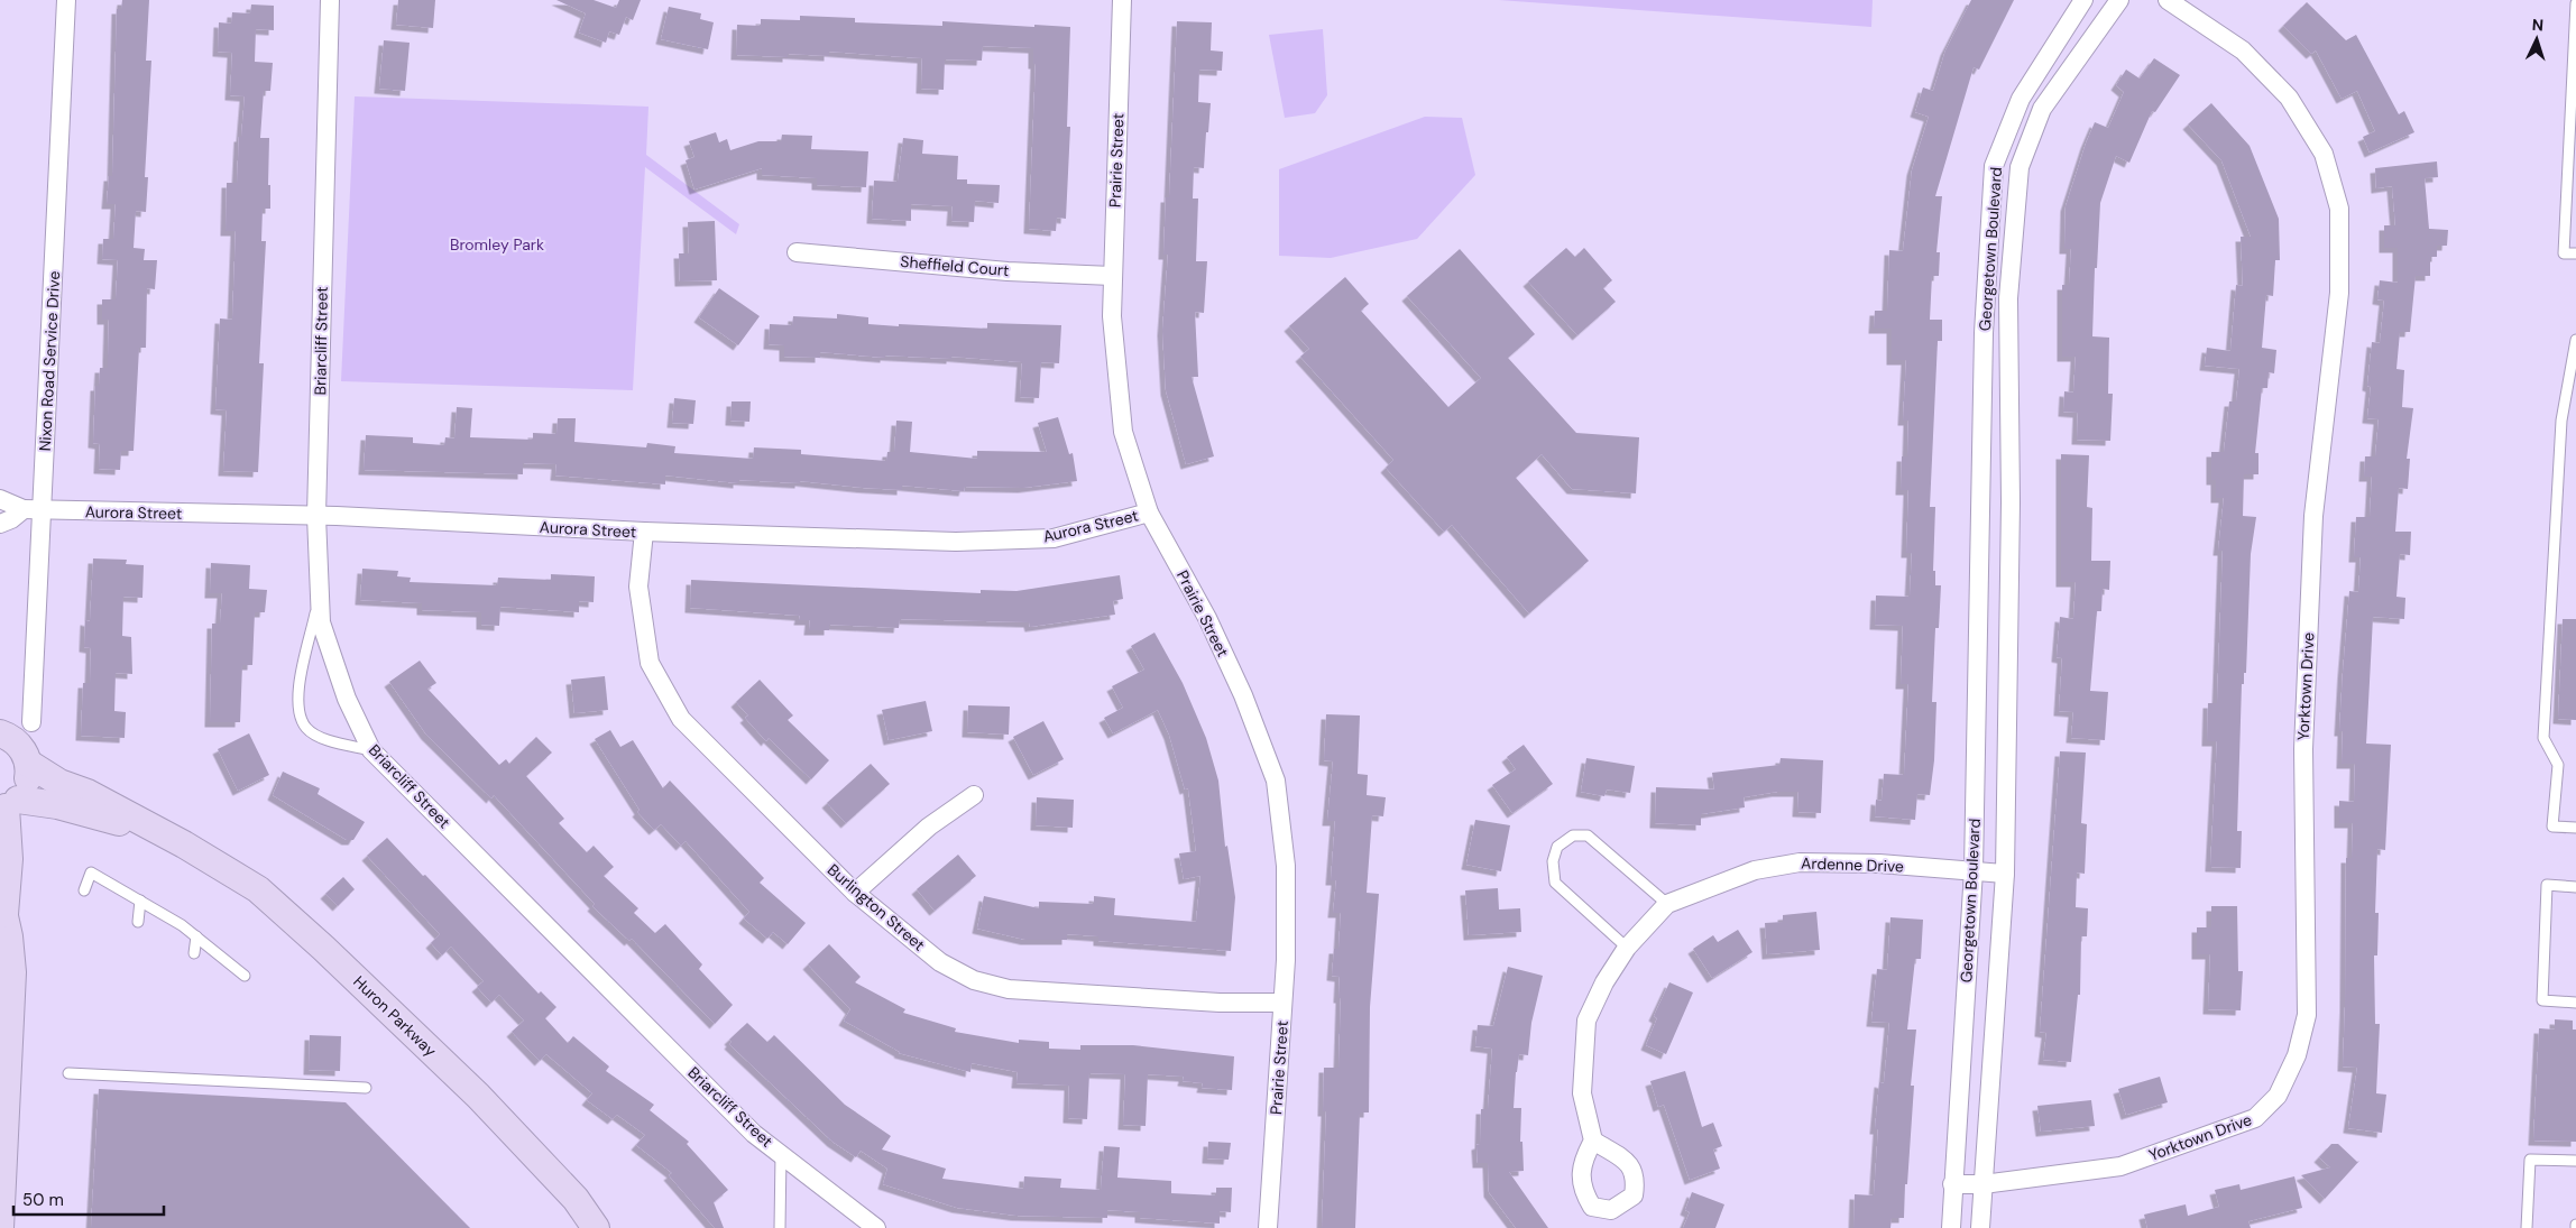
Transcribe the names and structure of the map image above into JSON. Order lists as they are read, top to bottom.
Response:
{
  "streets": {
    "main road": ["Huron Parkway"],
    "street": [
      "Prairie Street",
      "Georgetown Boulevard",
      "Sheffield Court",
      "Briarcliff Street",
      "Nixon Road Service Drive",
      "Aurora Street",
      "Yorktown Drive",
      "Ardenne Drive",
      "Burlington Street"
    ]
  },
  "crossings": [
    ["Prairie Street", "Sheffield Court"],
    ["Prairie Street", "Aurora Street"],
    ["Prairie Street", "Burlington Street"],
    ["Georgetown Boulevard", "Yorktown Drive"],
    ["Georgetown Boulevard", "Ardenne Drive"],
    ["Briarcliff Street", "Aurora Street"],
    ["Nixon Road Service Drive", "Aurora Street"],
    ["Aurora Street", "Burlington Street"]
  ],
  "parks": ["Bromley Park"],
  "scale_bar": "50 m",
  "north": "top"
}
